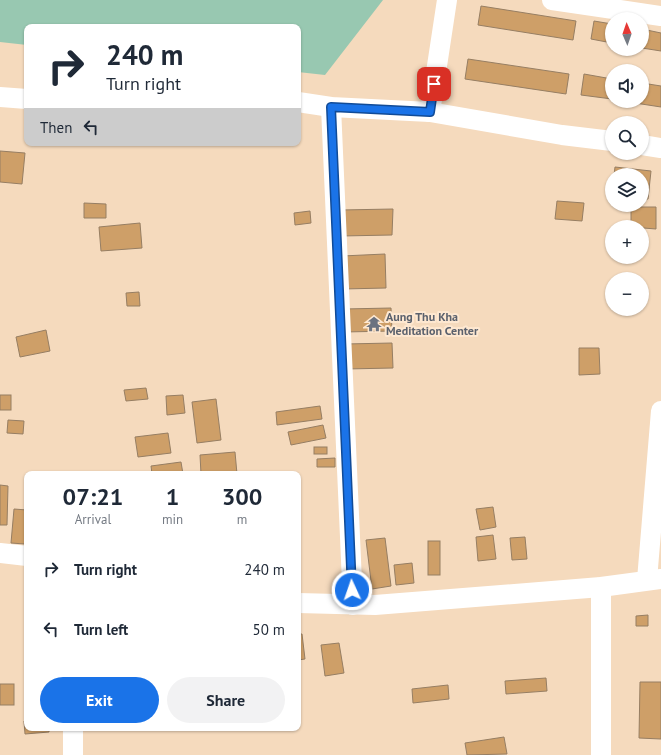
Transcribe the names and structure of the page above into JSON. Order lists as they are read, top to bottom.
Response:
{
  "places": {
    "temple": ["Aung Thu Kha Meditation Center"]
  },
  "north": "top",
  "page": {
    "map_buttons": ["+", "−"],
    "turn": ["240 m", "Turn right"],
    "then": "Then",
    "eta": [
      "07:21",
      "Arrival",
      "1",
      "min",
      "300",
      "m"
    ],
    "list": [
      {
        "name": "Turn right",
        "value": "240 m"
      },
      {
        "name": "Turn left",
        "value": "50 m"
      }
    ],
    "buttons": ["Exit", "Share"]
  }
}
